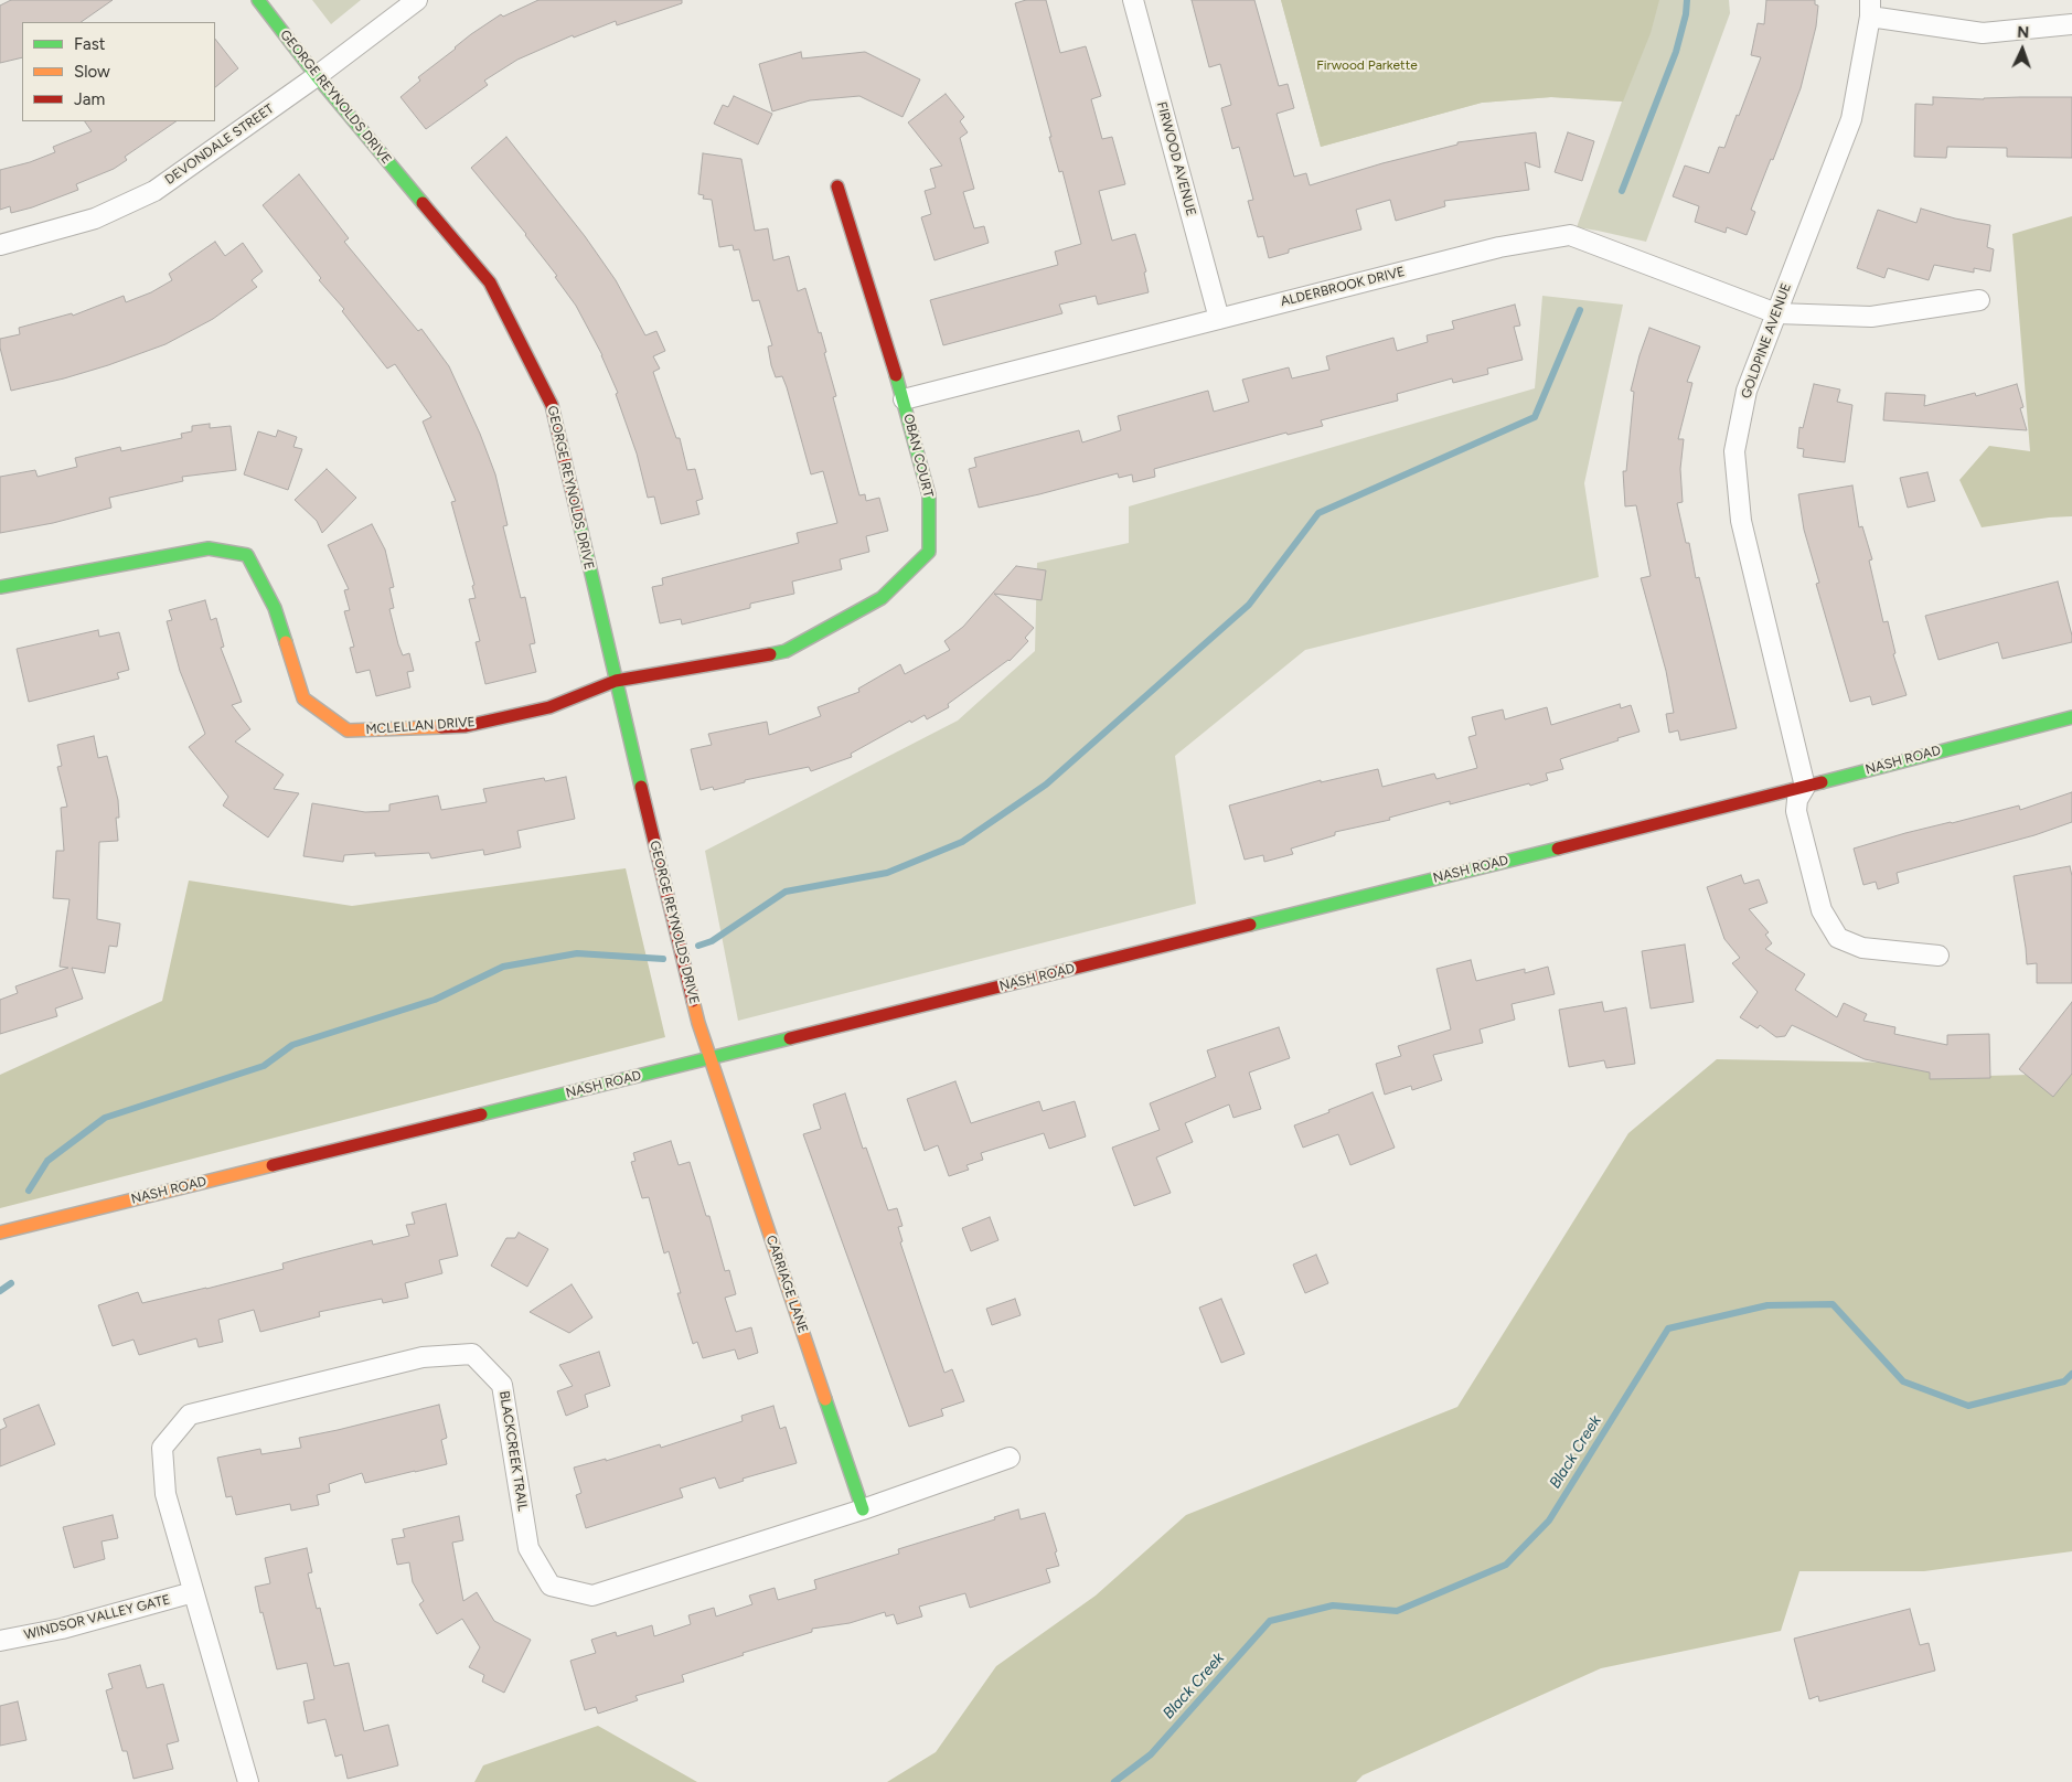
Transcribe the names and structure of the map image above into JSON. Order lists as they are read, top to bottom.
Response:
{
  "streets": {
    "street": [
      "GEORGE REYNOLDS DRIVE",
      "DEVONDALE STREET",
      "FIRWOOD AVENUE",
      "ALDERBROOK DRIVE",
      "GOLDPINE AVENUE",
      "OBAN COURT",
      "MCLELLAN DRIVE",
      "NASH ROAD",
      "CARRIAGE LANE",
      "BLACKCREEK TRAIL",
      "WINDSOR VALLEY GATE"
    ]
  },
  "crossings": [
    ["GEORGE REYNOLDS DRIVE", "DEVONDALE STREET"],
    ["GEORGE REYNOLDS DRIVE", "OBAN COURT"],
    ["GEORGE REYNOLDS DRIVE", "MCLELLAN DRIVE"],
    ["GEORGE REYNOLDS DRIVE", "NASH ROAD"],
    ["GEORGE REYNOLDS DRIVE", "CARRIAGE LANE"],
    ["FIRWOOD AVENUE", "ALDERBROOK DRIVE"],
    ["ALDERBROOK DRIVE", "GOLDPINE AVENUE"],
    ["ALDERBROOK DRIVE", "OBAN COURT"],
    ["GOLDPINE AVENUE", "NASH ROAD"],
    ["OBAN COURT", "MCLELLAN DRIVE"],
    ["NASH ROAD", "CARRIAGE LANE"],
    ["CARRIAGE LANE", "BLACKCREEK TRAIL"],
    ["BLACKCREEK TRAIL", "WINDSOR VALLEY GATE"]
  ],
  "water": ["Black Creek"],
  "parks": ["Firwood Parkette"],
  "legend": ["Fast", "Slow", "Jam"],
  "north": "top"
}
